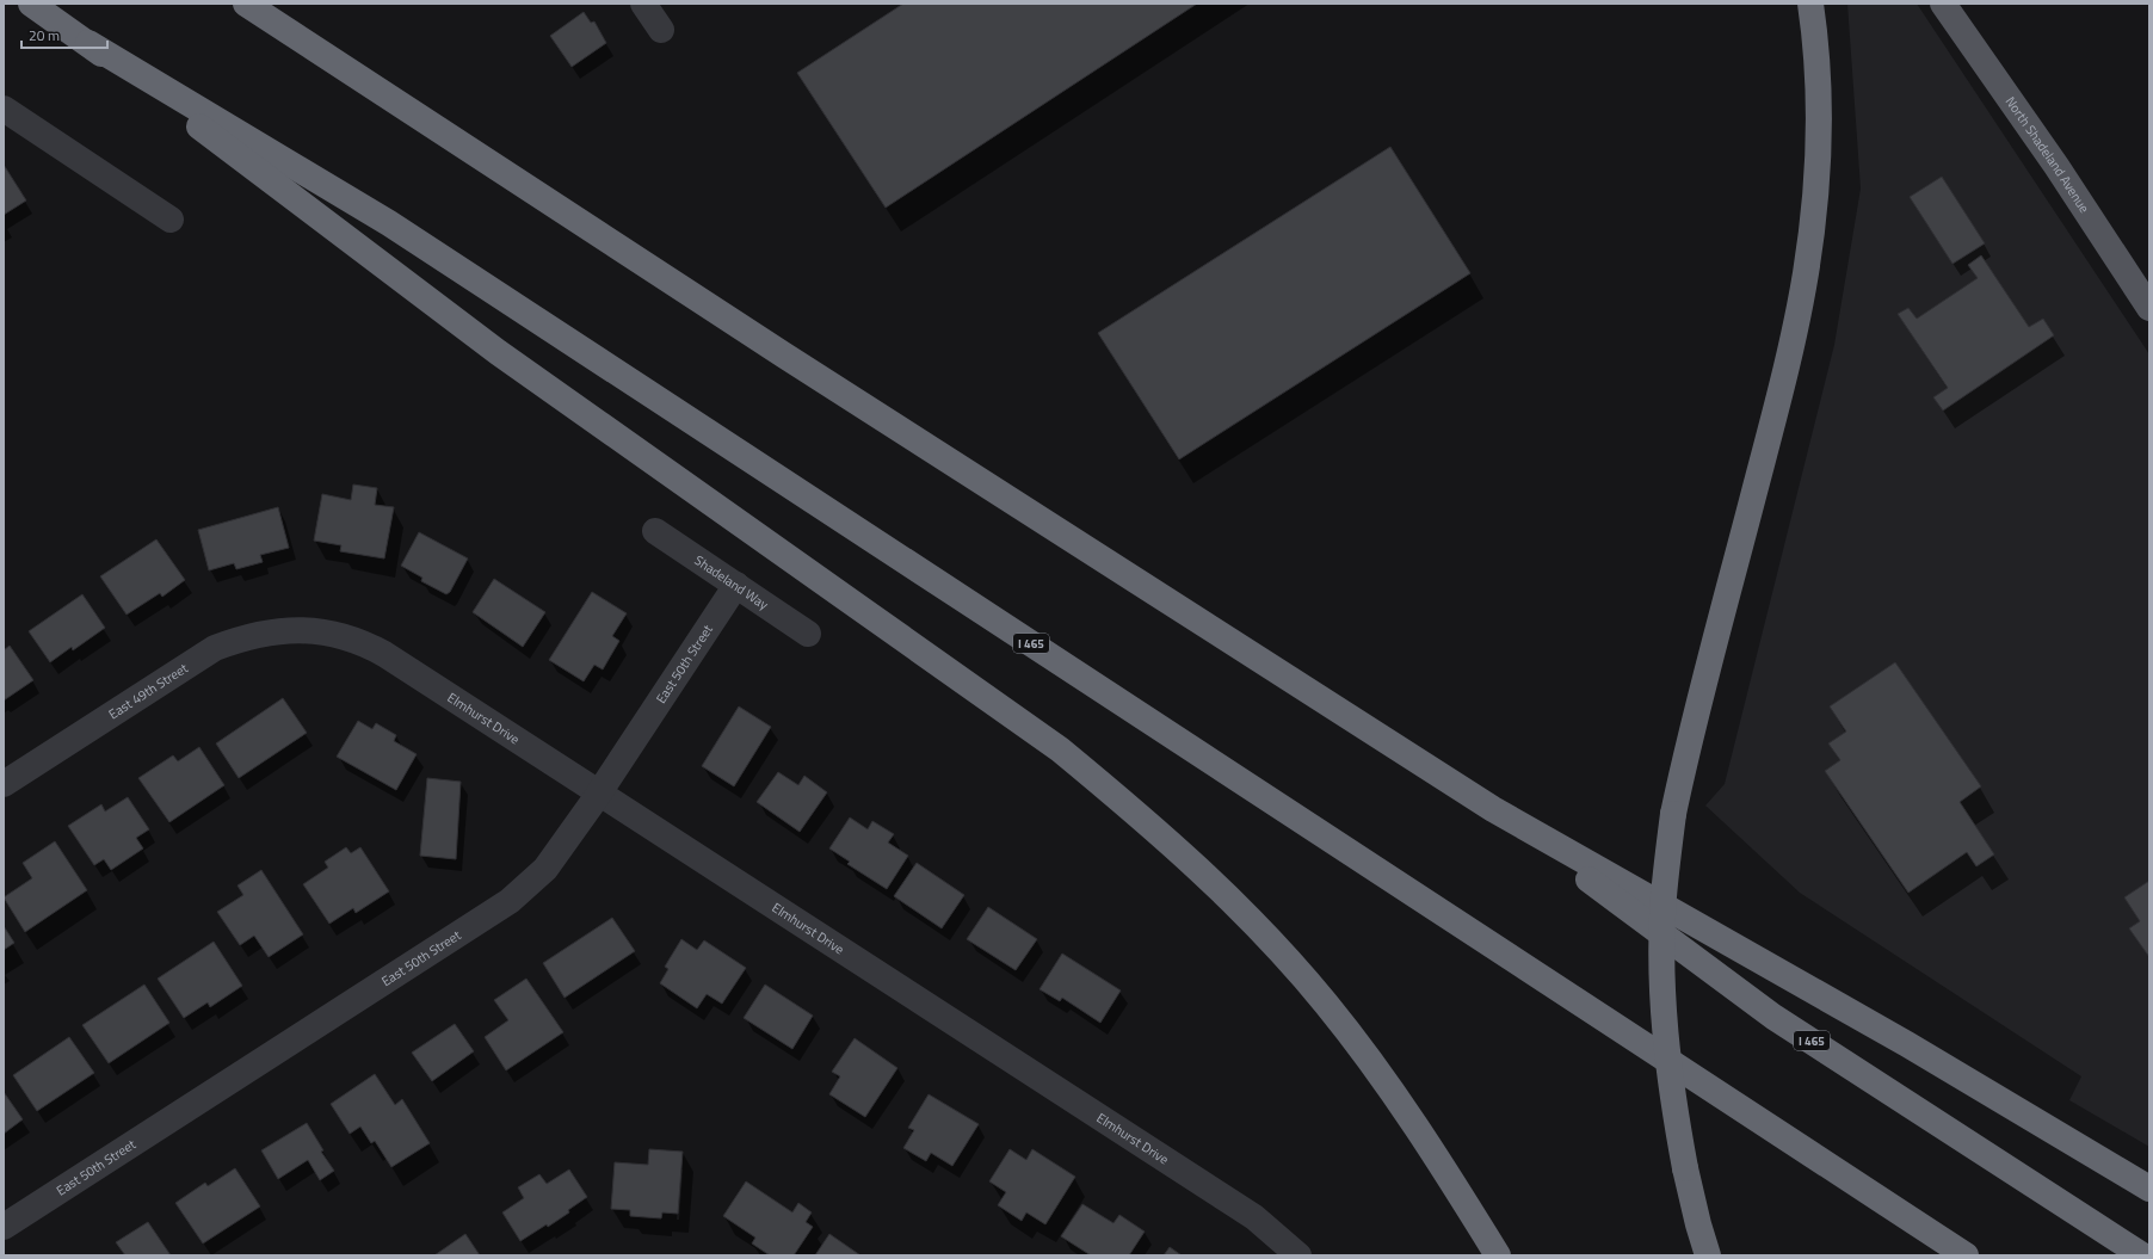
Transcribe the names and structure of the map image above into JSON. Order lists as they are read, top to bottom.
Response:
{
  "streets": {
    "highway": ["I 465"],
    "main road": ["North Shadeland Avenue"],
    "street": [
      "Shadeland Way",
      "East 50th Street",
      "East 49th Street",
      "Elmhurst Drive"
    ]
  },
  "crossings": [
    ["Shadeland Way", "East 50th Street"],
    ["East 50th Street", "Elmhurst Drive"],
    ["East 49th Street", "Elmhurst Drive"]
  ],
  "scale_bar": "20 m"
}
